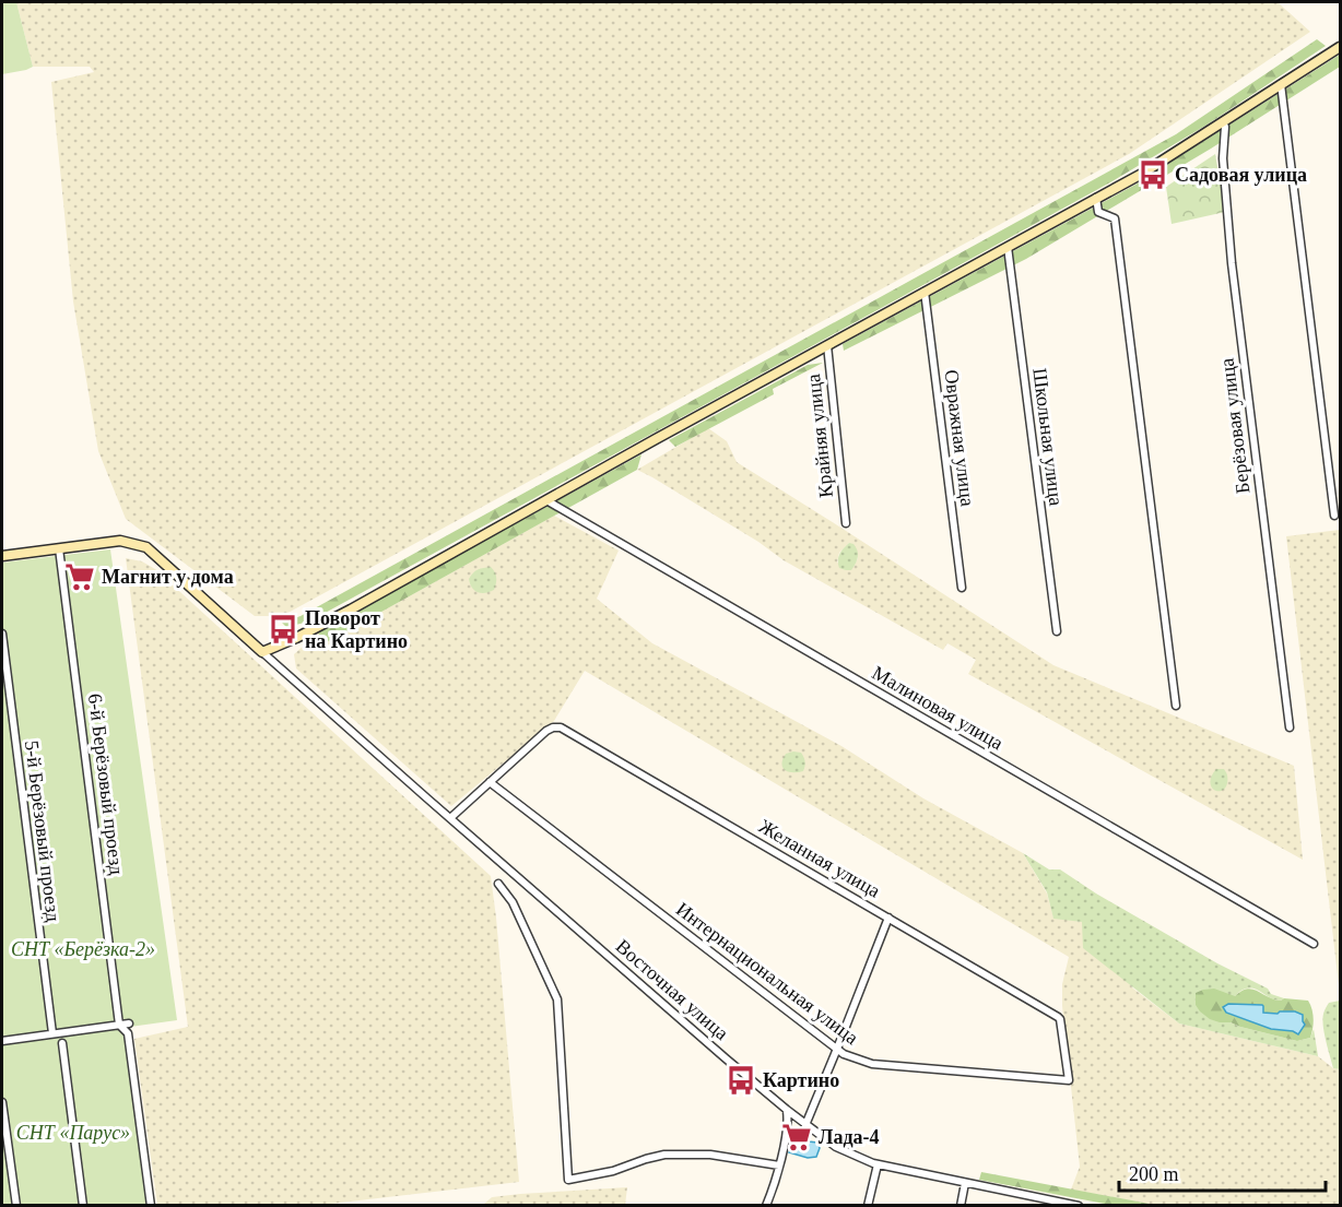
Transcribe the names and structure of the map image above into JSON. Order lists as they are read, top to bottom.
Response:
{
  "streets": {
    "street": [
      "Берёзовая улица",
      "Крайняя улица",
      "Школьная улица",
      "Овражная улица",
      "Малиновая улица",
      "6-й Берёзовый проезд",
      "5-й Берёзовый проезд",
      "Желанная улица",
      "Интернациональная улица",
      "Восточная улица"
    ]
  },
  "crossings": [
    ["Желанная улица", "Интернациональная улица"]
  ],
  "parks": ["СНТ «Берёзка-2»", "СНТ «Парус»"],
  "places": {
    "bus stop": ["Садовая улица", "Поворот на Картино", "Картино"],
    "supermarket": ["Магнит у дома", "Лада-4"]
  },
  "scale_bar": "200 m"
}
